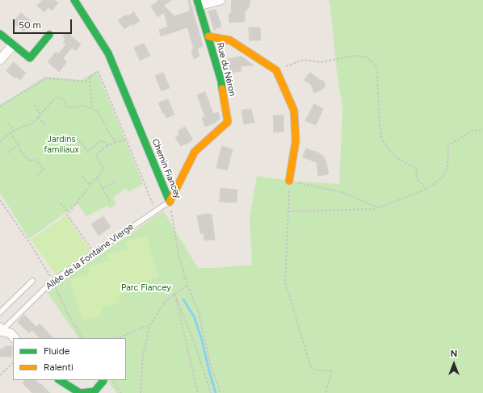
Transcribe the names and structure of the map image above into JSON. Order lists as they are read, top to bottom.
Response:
{
  "streets": {
    "street": ["Rue du Néron", "Chemin Fiancey"],
    "lane": ["Allée de la Fontaine Vierge"]
  },
  "crossings": [
    ["Rue du Néron", "Chemin Fiancey"],
    ["Rue du Néron", "Allée de la Fontaine Vierge"],
    ["Chemin Fiancey", "Allée de la Fontaine Vierge"]
  ],
  "parks": ["Jardins familiaux", "Parc Fiancey"],
  "legend": ["Fluide", "Ralenti"],
  "scale_bar": "50 m",
  "north": "top"
}
